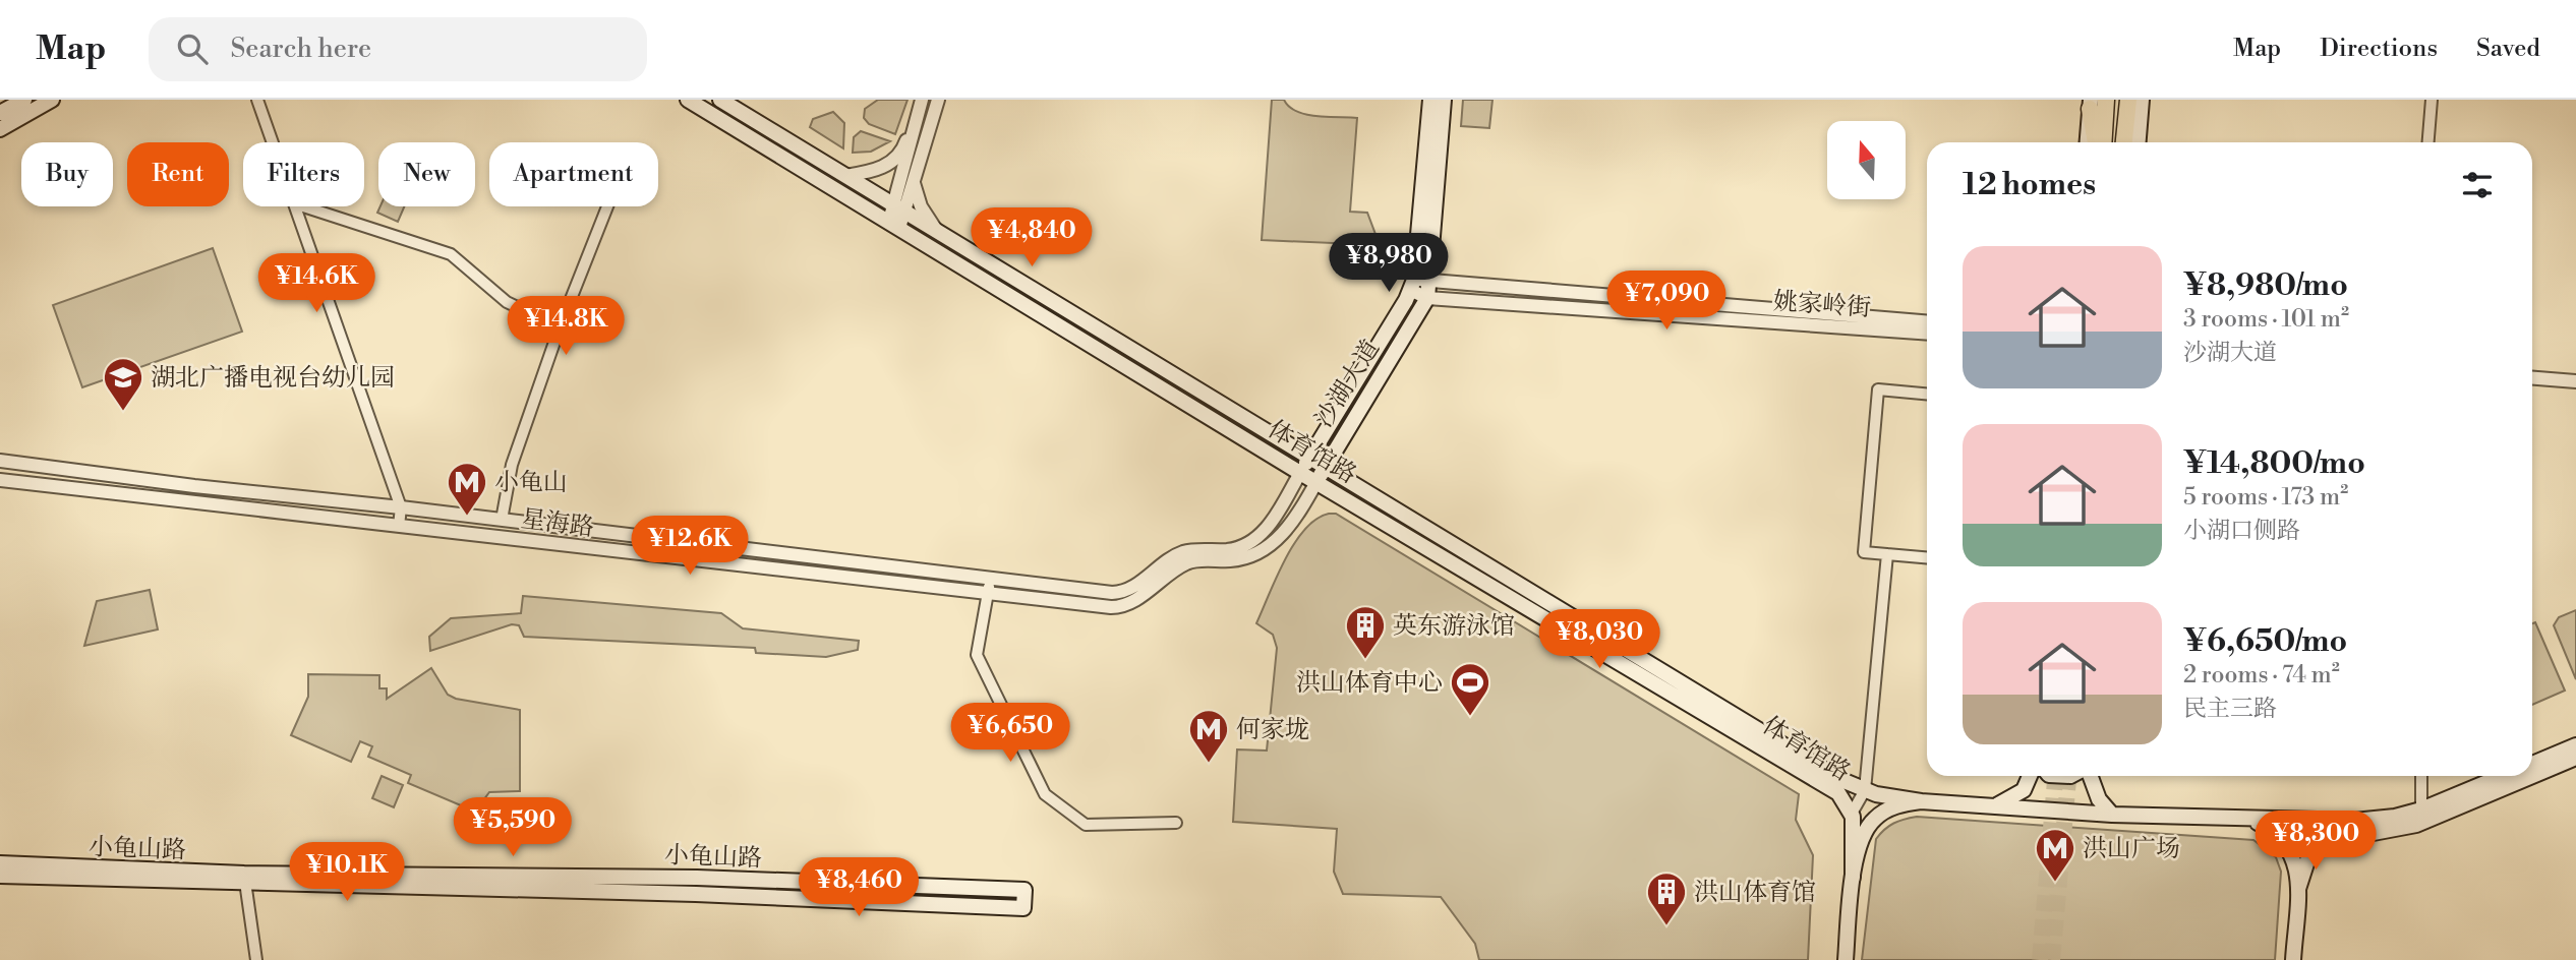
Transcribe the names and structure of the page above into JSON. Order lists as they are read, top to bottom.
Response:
{
  "streets": {
    "main road": ["沙湖大道", "体育馆路", "小龟山路"],
    "street": ["姚家岭街", "星海路"]
  },
  "crossings": [
    ["姚家岭街", "沙湖大道"],
    ["沙湖大道", "体育馆路"],
    ["沙湖大道", "星海路"],
    ["体育馆路", "星海路"]
  ],
  "places": {
    "school or university": ["湖北广播电视台幼儿园"],
    "metro station": ["小龟山", "何家垅", "洪山广场"],
    "building": ["英东游泳馆", "洪山体育馆"],
    "sports": ["洪山体育中心"]
  },
  "north": "top",
  "page": {
    "header": "Map",
    "search": "Search here",
    "nav": ["Map", "Directions", "Saved"],
    "chip": [
      "Buy",
      "Rent",
      "Filters",
      "New",
      "Apartment"
    ],
    "heading": "12 homes",
    "price": [
      "¥4,840",
      "¥8,980",
      "¥14.6K",
      "¥7,090",
      "¥14.8K",
      "¥12.6K",
      "¥8,030",
      "¥6,650",
      "¥5,590",
      "¥8,300",
      "¥10.1K",
      "¥8,460"
    ],
    "list": [
      {
        "name": "¥8,980/mo",
        "note": "3 rooms · 101 m² · 沙湖大道"
      },
      {
        "name": "¥14,800/mo",
        "note": "5 rooms · 173 m² · 小湖口侧路"
      },
      {
        "name": "¥6,650/mo",
        "note": "2 rooms · 74 m² · 民主三路"
      }
    ]
  }
}
